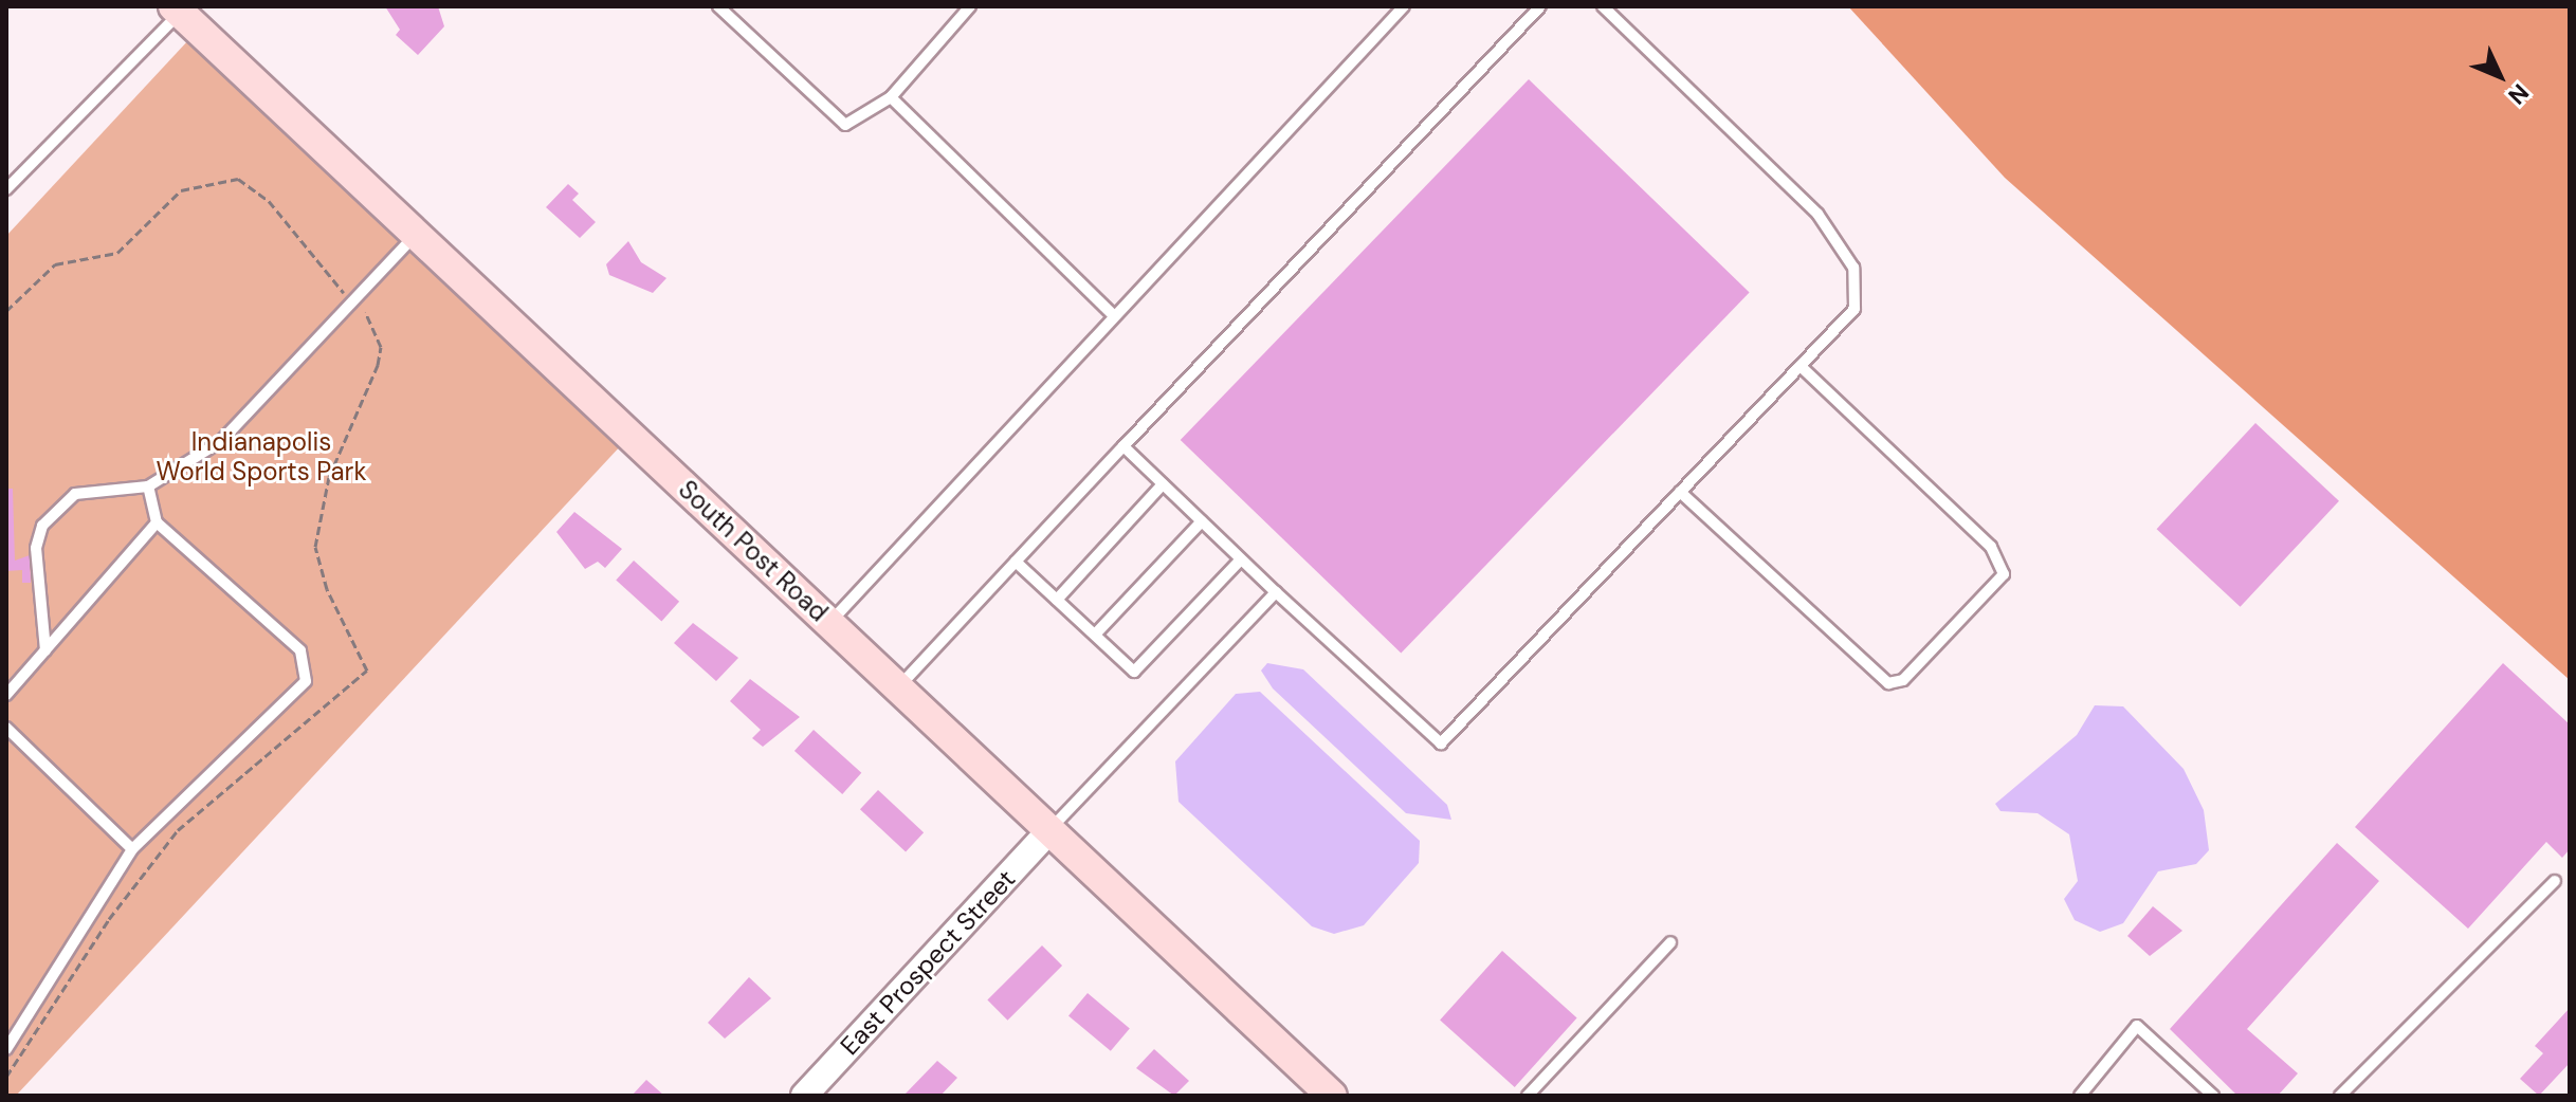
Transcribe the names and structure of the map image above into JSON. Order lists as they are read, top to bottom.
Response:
{
  "streets": {
    "main road": ["South Post Road"],
    "street": ["East Prospect Street"]
  },
  "crossings": [
    ["South Post Road", "East Prospect Street"]
  ],
  "parks": ["Indianapolis World Sports Park"],
  "north": "bottom right"
}
